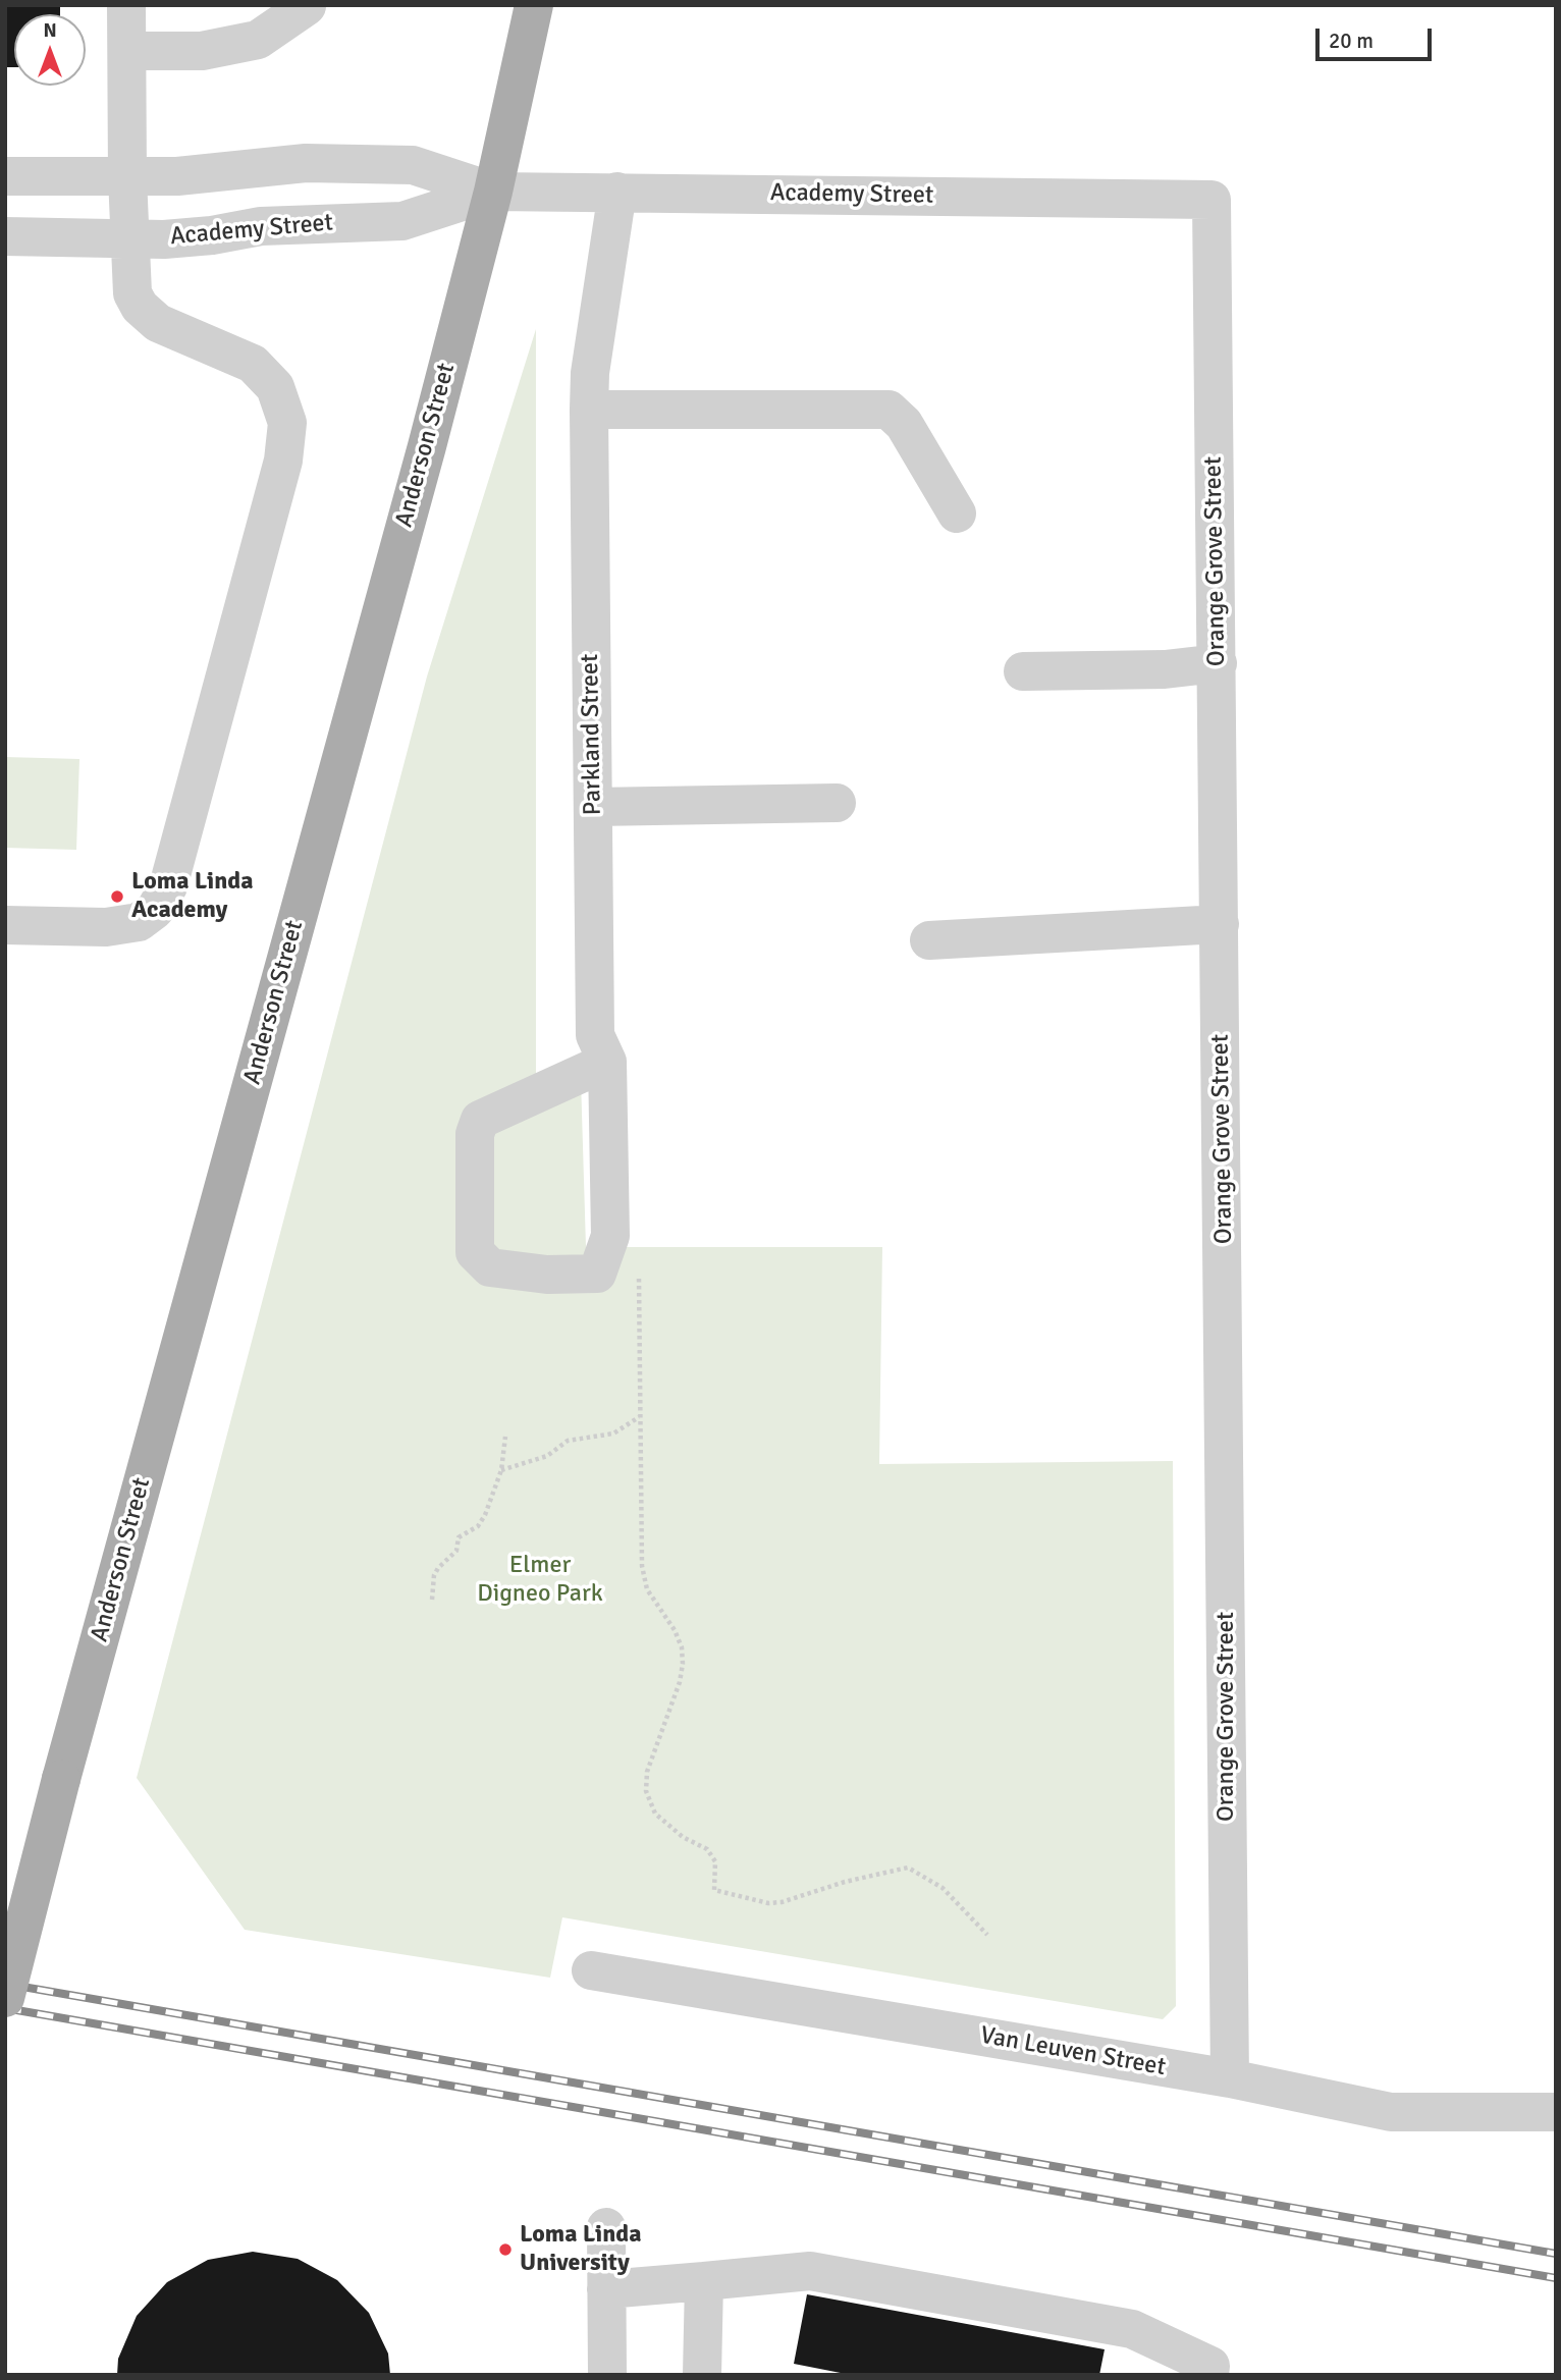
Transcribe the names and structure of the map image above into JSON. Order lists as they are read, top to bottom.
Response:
{
  "streets": {
    "main road": ["Anderson Street"],
    "street": [
      "Academy Street",
      "Orange Grove Street",
      "Parkland Street",
      "Van Leuven Street"
    ]
  },
  "crossings": [
    ["Academy Street", "Anderson Street"],
    ["Academy Street", "Orange Grove Street"],
    ["Academy Street", "Parkland Street"],
    ["Orange Grove Street", "Van Leuven Street"]
  ],
  "parks": ["Elmer Digneo Park"],
  "places": ["Loma Linda Academy", "Loma Linda University"],
  "scale_bar": "20 m",
  "north": "top"
}
